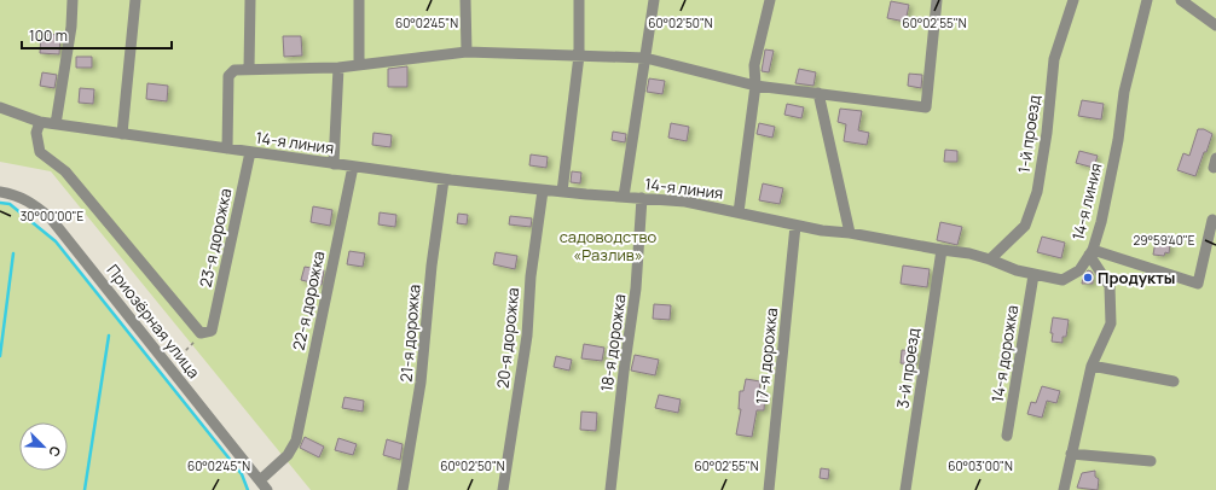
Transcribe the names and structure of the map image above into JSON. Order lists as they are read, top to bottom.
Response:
{
  "streets": {
    "street": [
      "1-й проезд",
      "14-я линия",
      "23-я дорожка",
      "22-я дорожка",
      "Приозёрная улица",
      "21-я дорожка",
      "20-я дорожка",
      "18-я дорожка",
      "14-я дорожка",
      "17-я дорожка",
      "3-й проезд"
    ]
  },
  "crossings": [
    ["1-й проезд", "14-я линия"],
    ["14-я линия", "23-я дорожка"],
    ["14-я линия", "22-я дорожка"],
    ["14-я линия", "21-я дорожка"],
    ["14-я линия", "20-я дорожка"],
    ["14-я линия", "18-я дорожка"],
    ["14-я линия", "14-я дорожка"],
    ["14-я линия", "17-я дорожка"],
    ["14-я линия", "3-й проезд"],
    ["22-я дорожка", "Приозёрная улица"]
  ],
  "parks": ["садоводство «Разлив»"],
  "places": ["Продукты"],
  "scale_bar": "100 m",
  "north": "bottom right",
  "coordinates": [
    "60°02'45\"N",
    "60°02'50\"N",
    "60°02'55\"N",
    "30°00'00\"E",
    "29°59'40\"E",
    "60°03'00\"N"
  ]
}
